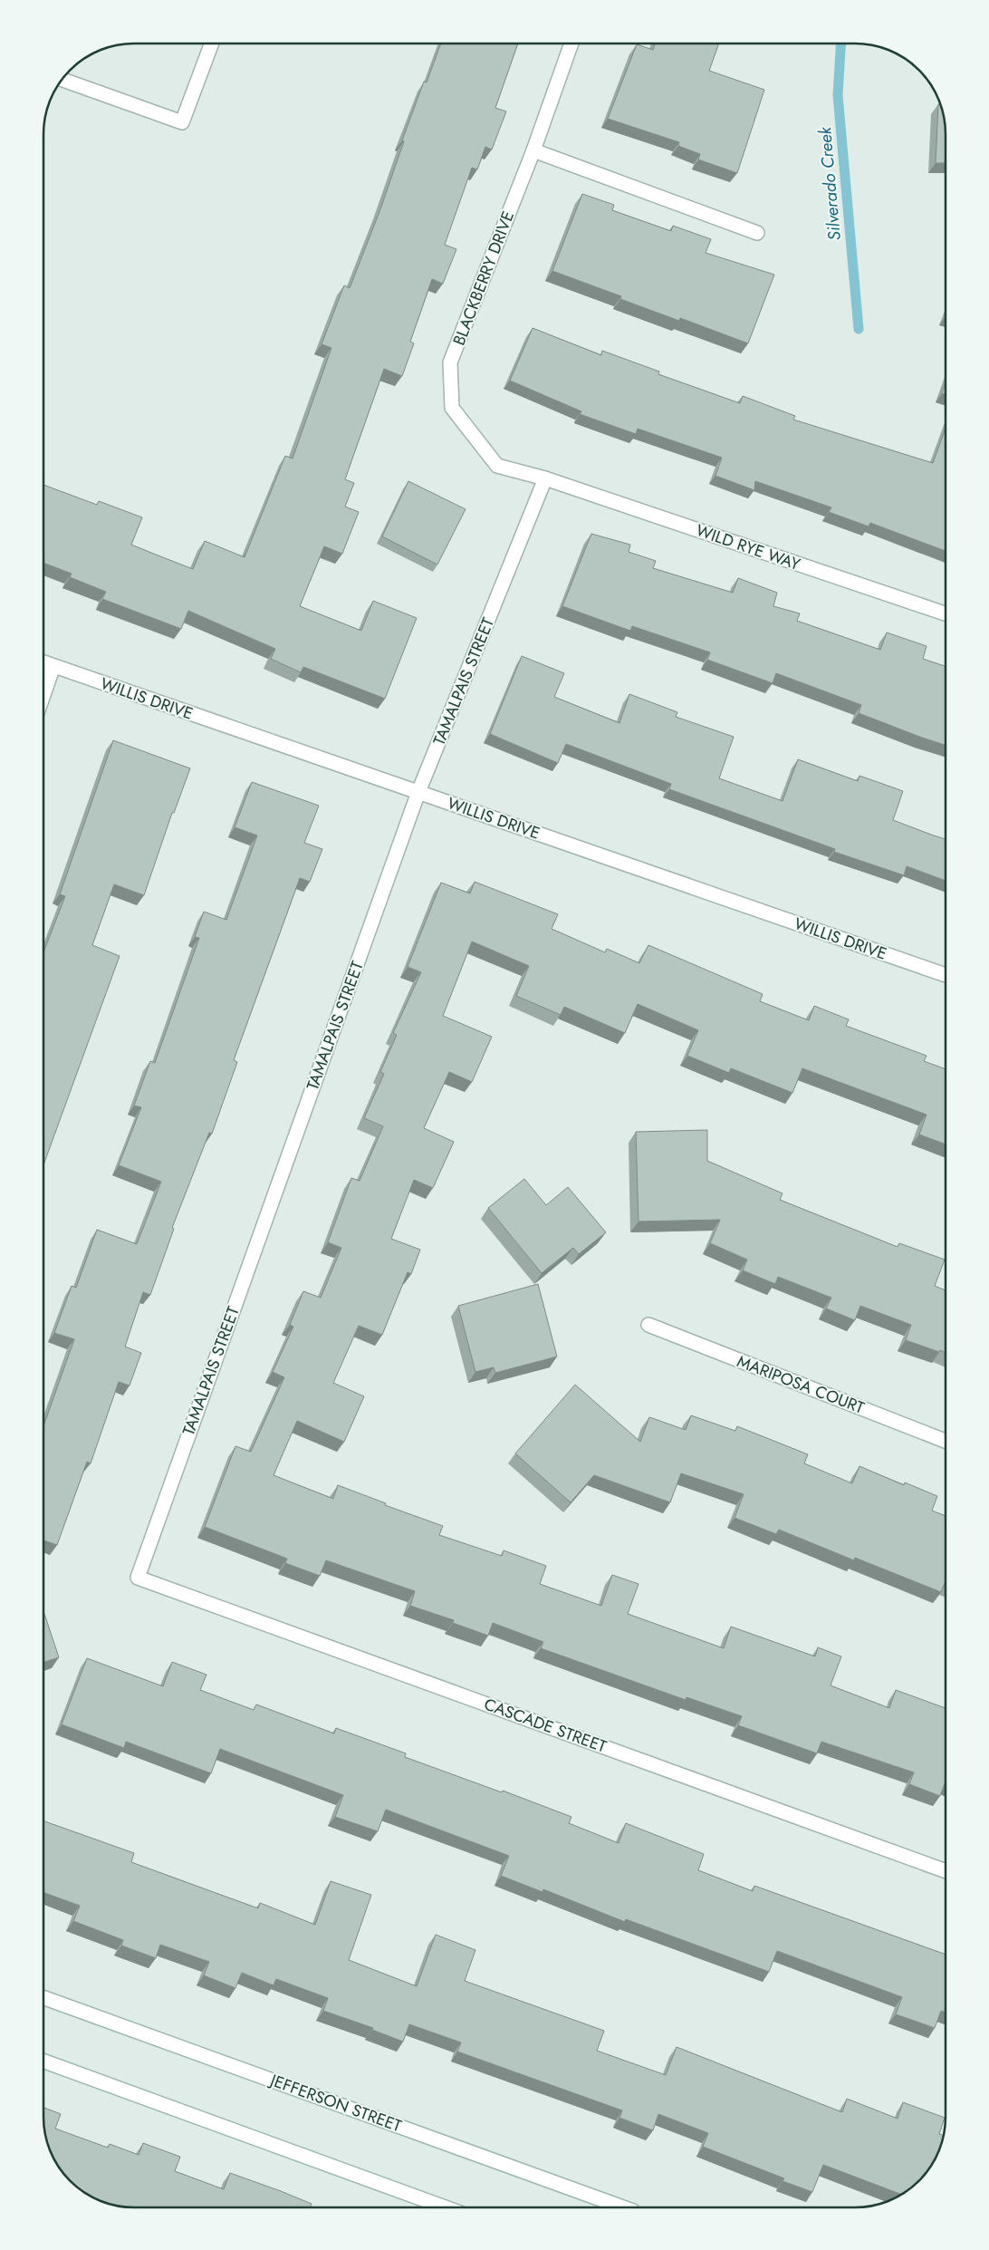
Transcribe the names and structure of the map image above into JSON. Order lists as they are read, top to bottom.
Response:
{
  "streets": {
    "street": [
      "BLACKBERRY DRIVE",
      "WILD RYE WAY",
      "TAMALPAIS STREET",
      "WILLIS DRIVE",
      "MARIPOSA COURT",
      "CASCADE STREET",
      "JEFFERSON STREET"
    ]
  },
  "crossings": [
    ["BLACKBERRY DRIVE", "WILD RYE WAY"],
    ["BLACKBERRY DRIVE", "TAMALPAIS STREET"],
    ["WILD RYE WAY", "TAMALPAIS STREET"],
    ["TAMALPAIS STREET", "WILLIS DRIVE"],
    ["TAMALPAIS STREET", "CASCADE STREET"]
  ],
  "water": ["Silverado Creek"]
}
